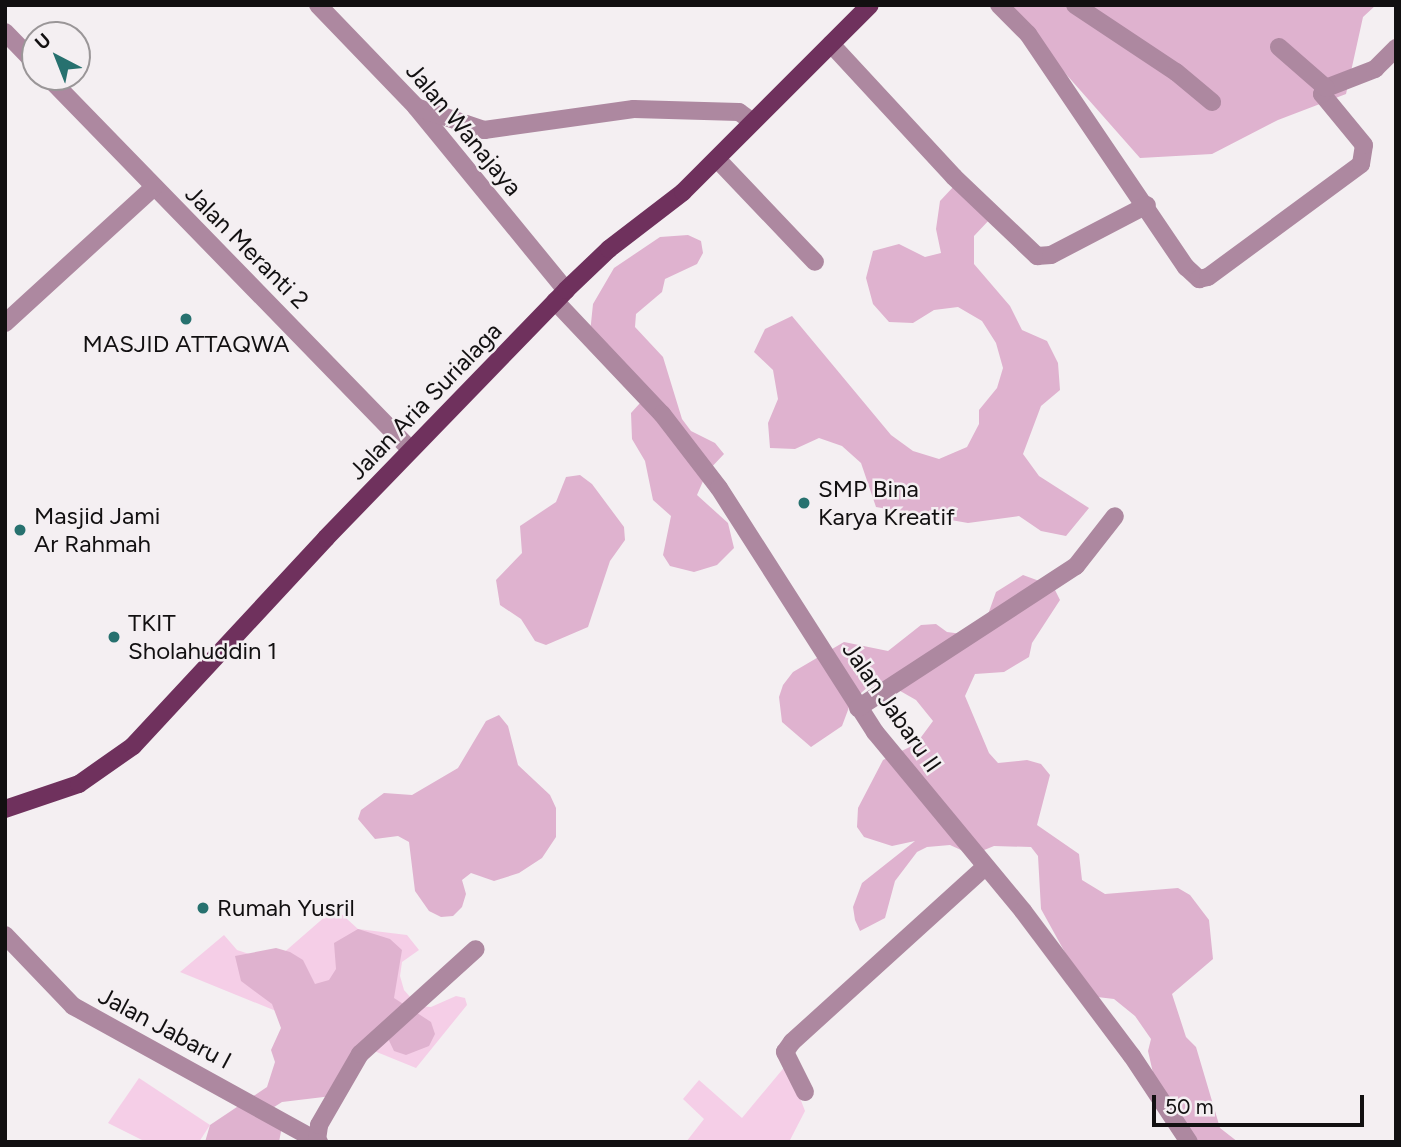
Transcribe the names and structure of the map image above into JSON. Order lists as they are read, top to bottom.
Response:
{
  "streets": {
    "main road": ["Jalan Aria Surialaga"],
    "street": [
      "Jalan Wanajaya",
      "Jalan Meranti 2",
      "Jalan Jabaru II",
      "Jalan Jabaru I"
    ]
  },
  "crossings": [
    ["Jalan Wanajaya", "Jalan Aria Surialaga"],
    ["Jalan Wanajaya", "Jalan Jabaru II"],
    ["Jalan Meranti 2", "Jalan Aria Surialaga"],
    ["Jalan Aria Surialaga", "Jalan Jabaru II"]
  ],
  "places": [
    "MASJID ATTAQWA",
    "SMP Bina Karya Kreatif",
    "Masjid Jami Ar Rahmah",
    "TKIT Sholahuddin 1",
    "Rumah Yusril"
  ],
  "scale_bar": "50 m",
  "north": "top left"
}
